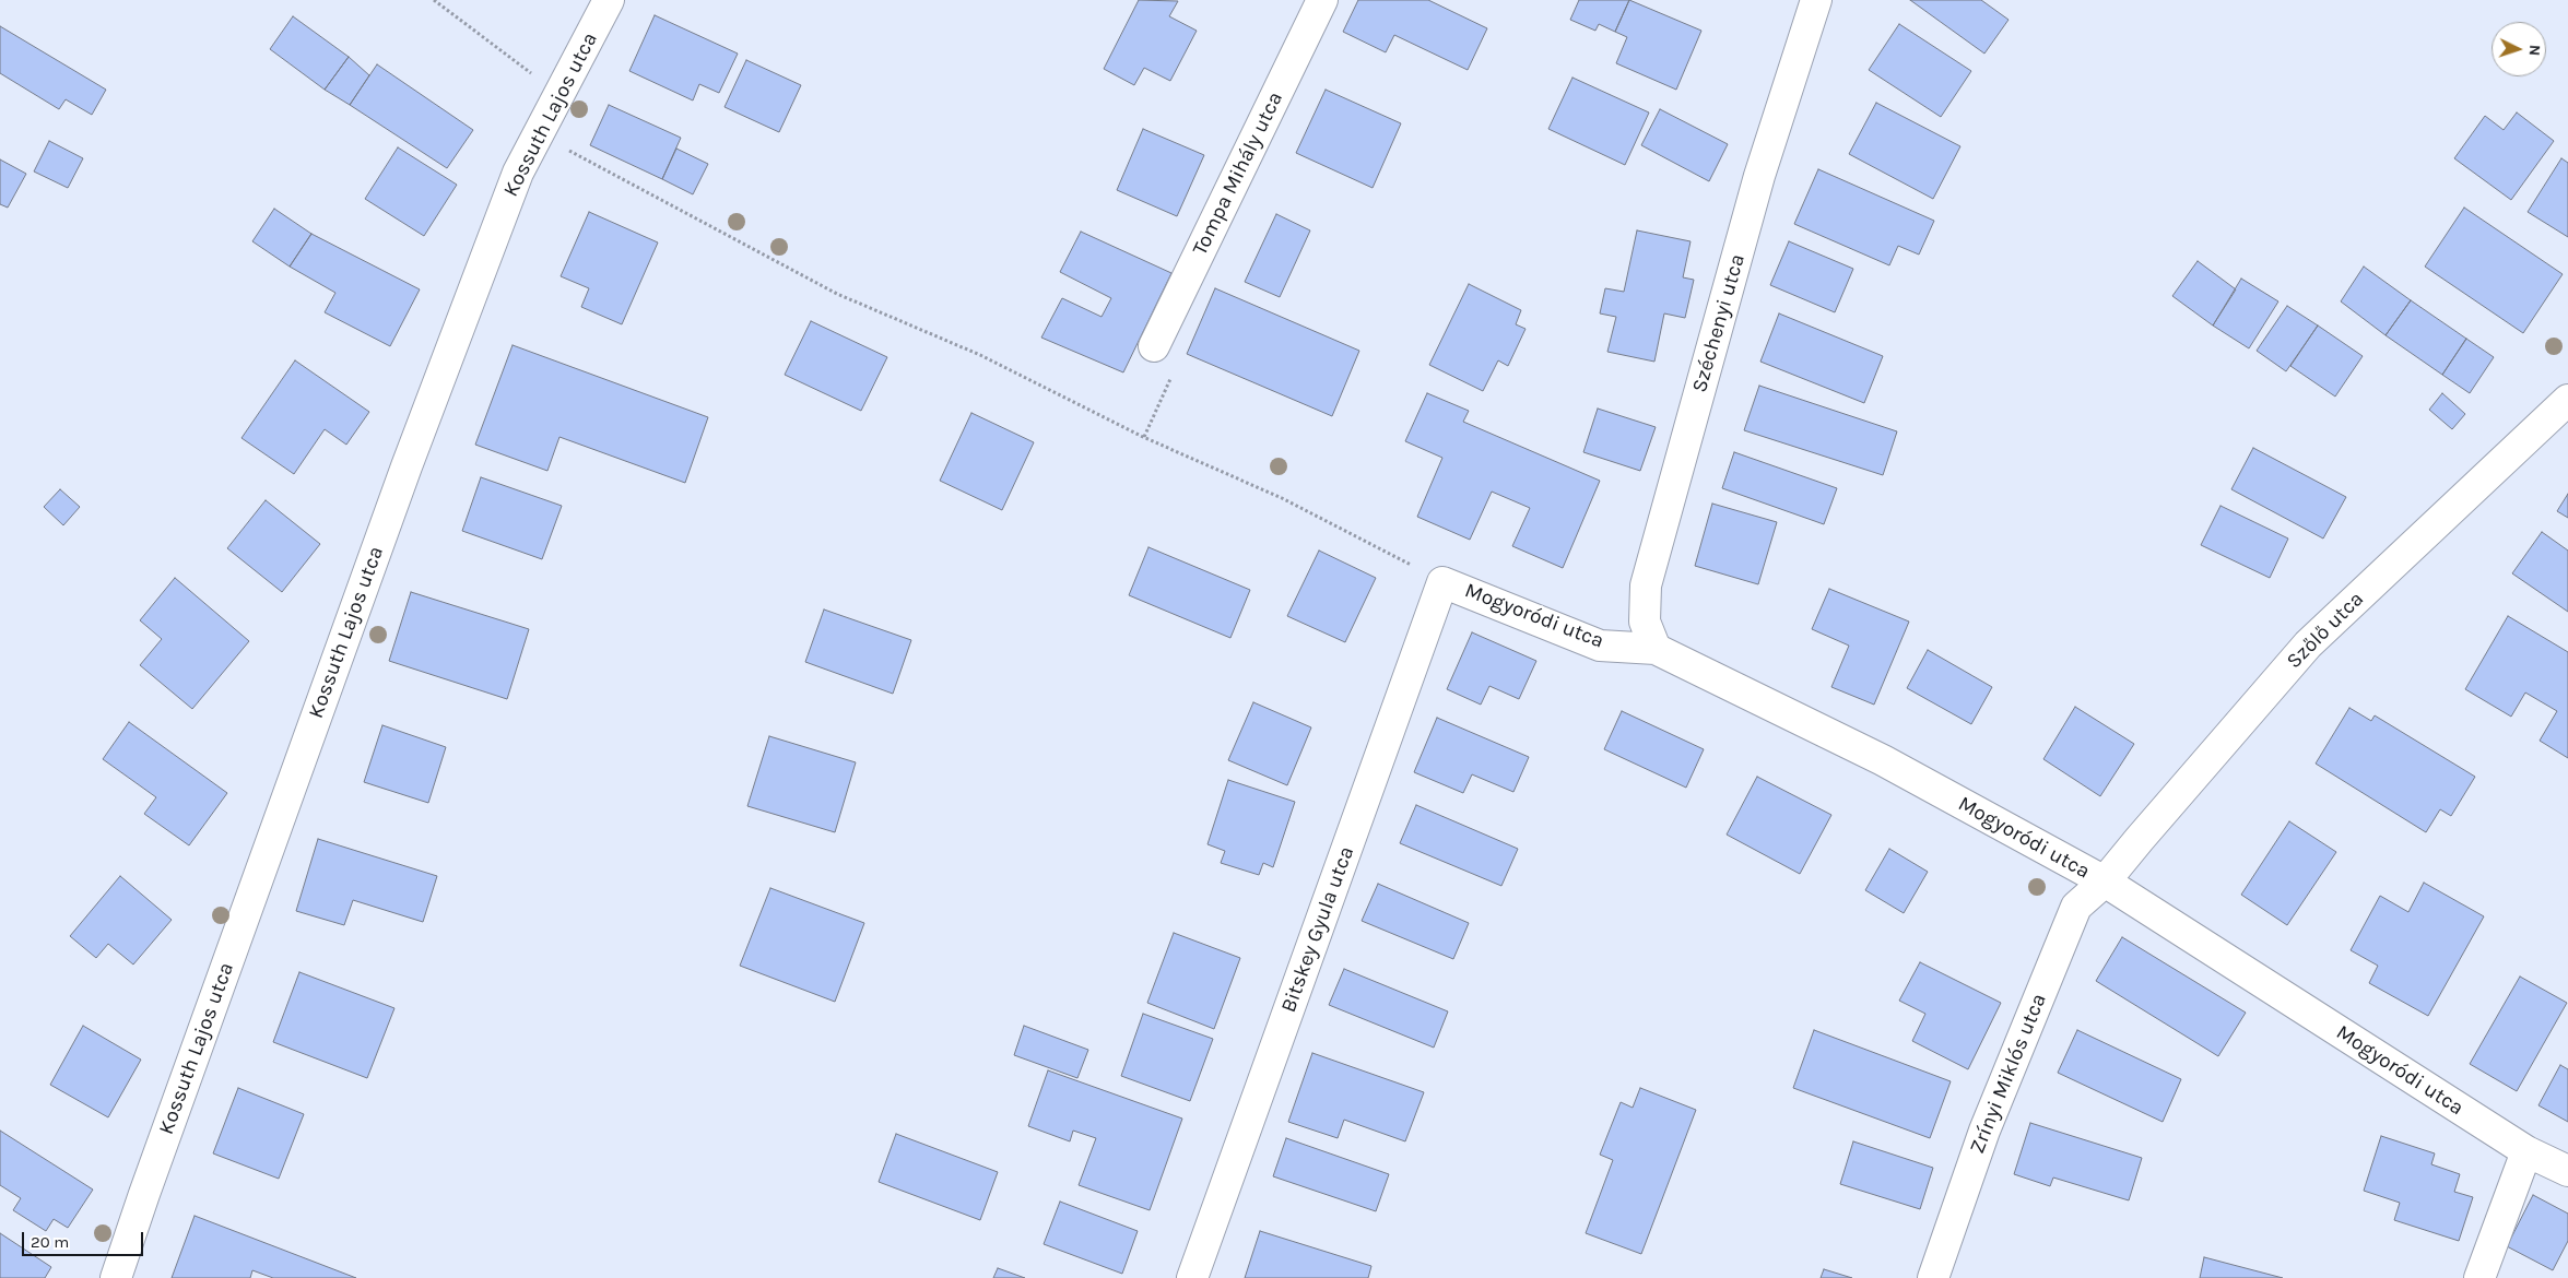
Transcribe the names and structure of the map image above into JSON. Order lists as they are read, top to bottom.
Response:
{
  "streets": {
    "street": [
      "Kossuth Lajos utca",
      "Tompa Mihály utca",
      "Széchenyi utca",
      "Mogyoródi utca",
      "Szőlő utca",
      "Bitskey Gyula utca",
      "Zrínyi Miklós utca"
    ]
  },
  "crossings": [
    ["Széchenyi utca", "Mogyoródi utca"],
    ["Mogyoródi utca", "Szőlő utca"],
    ["Mogyoródi utca", "Bitskey Gyula utca"],
    ["Mogyoródi utca", "Zrínyi Miklós utca"],
    ["Szőlő utca", "Zrínyi Miklós utca"]
  ],
  "scale_bar": "20 m",
  "north": "right"
}
